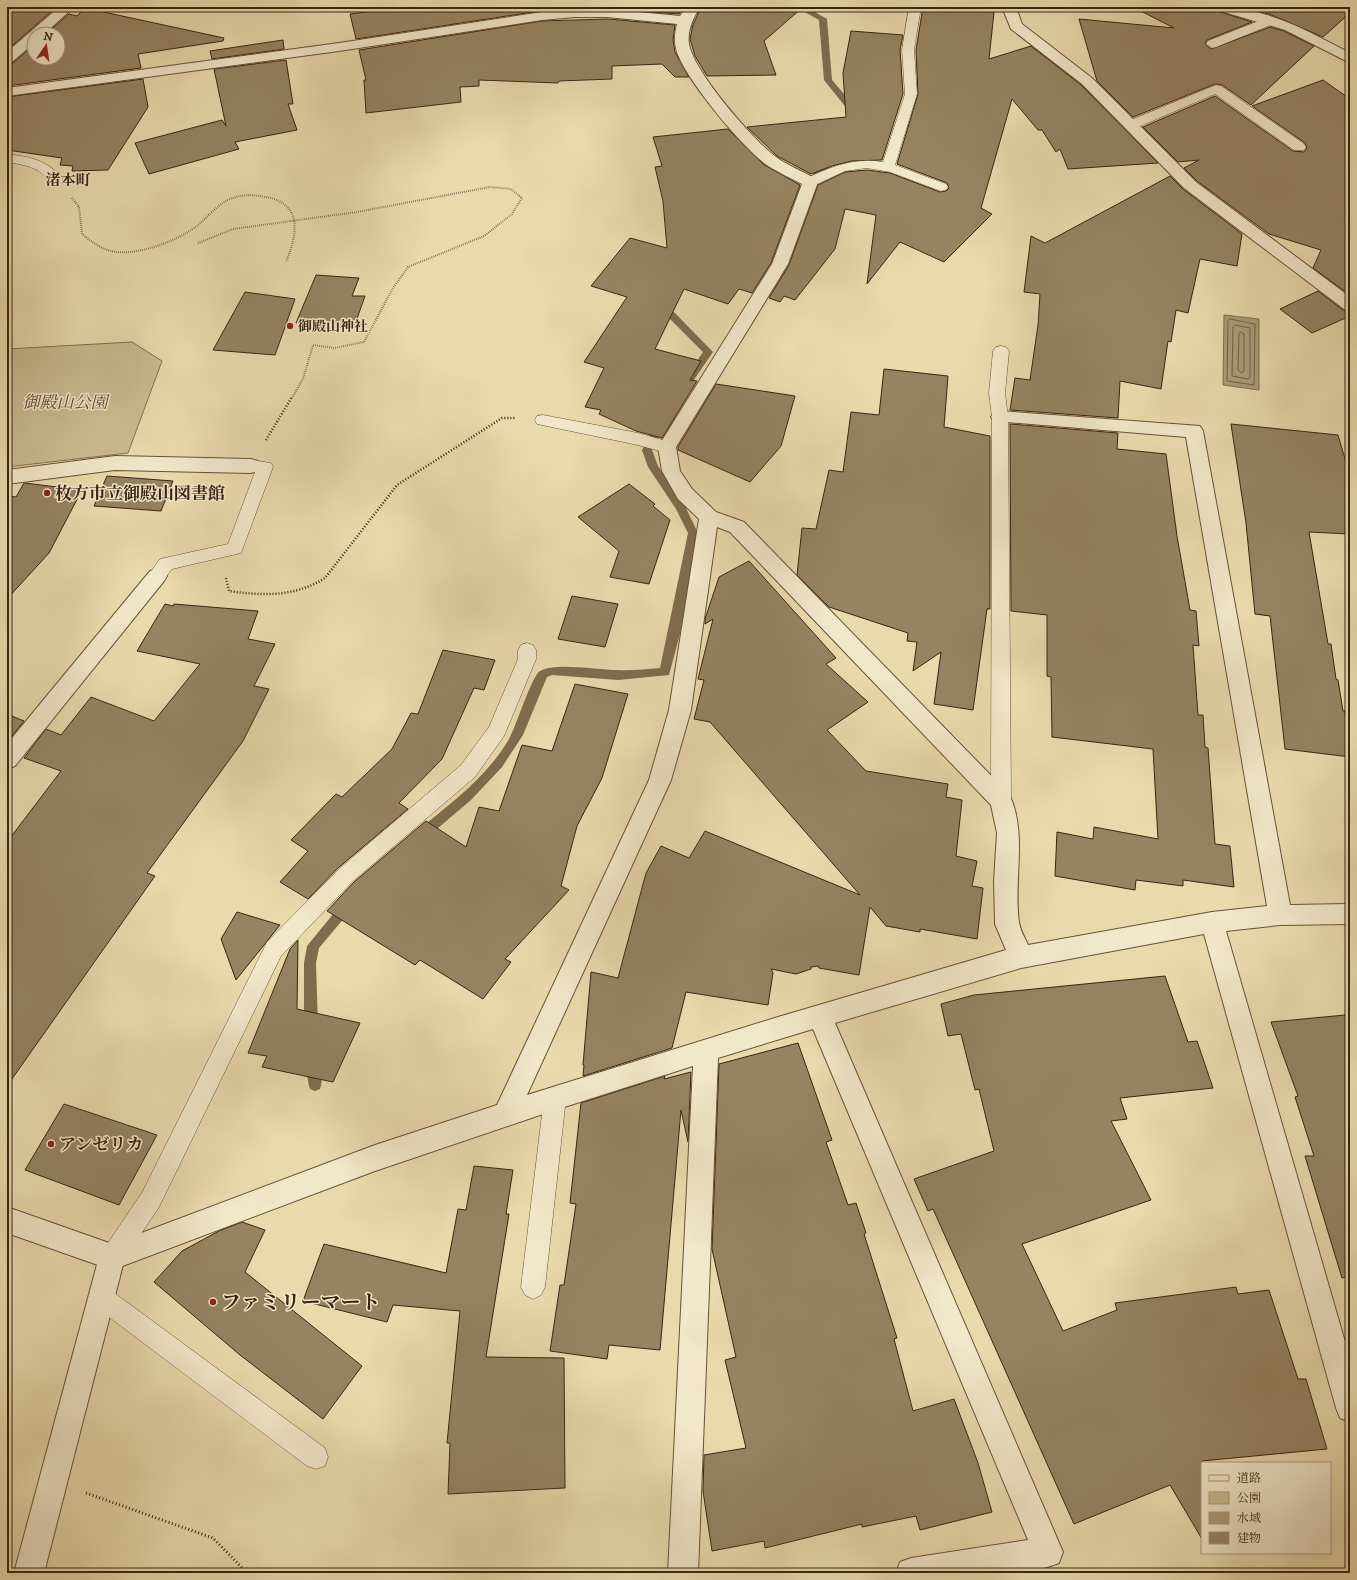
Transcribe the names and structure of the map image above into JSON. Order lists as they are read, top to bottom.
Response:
{
  "districts": ["渚本町"],
  "parks": ["御殿山公園"],
  "places": [
    "御殿山神社",
    "枚方市立御殿山図書館",
    "アンゼリカ",
    "ファミリーマート"
  ],
  "legend": [
    "道路",
    "公園",
    "水域",
    "建物"
  ],
  "north": "top"
}
